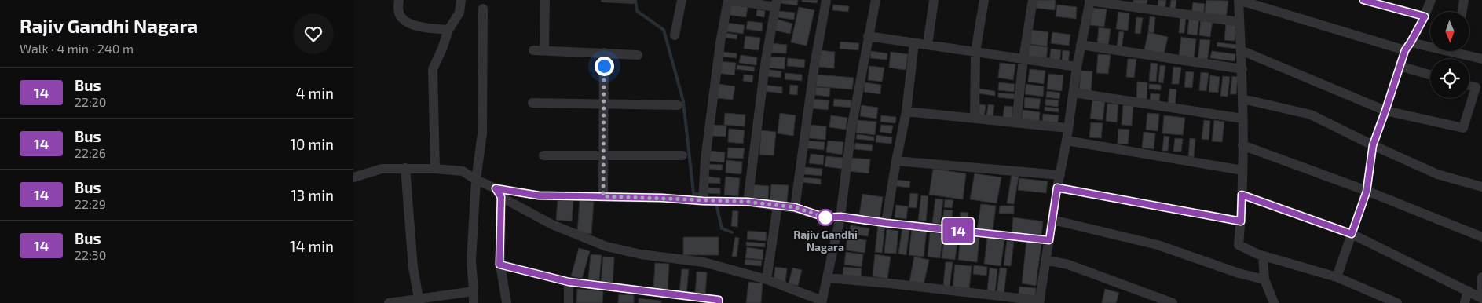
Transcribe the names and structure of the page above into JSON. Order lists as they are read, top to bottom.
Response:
{
  "places": ["Rajiv Gandhi Nagara"],
  "lines": ["bus line 14"],
  "north": "bottom",
  "page": {
    "heading": ["Rajiv Gandhi Nagara", "Walk · 4 min · 240 m"],
    "on_map": "14",
    "list": [
      {
        "mark": "14",
        "name": "Bus",
        "note": "22:20",
        "value": "4 min"
      },
      {
        "mark": "14",
        "name": "Bus",
        "note": "22:26",
        "value": "10 min"
      },
      {
        "mark": "14",
        "name": "Bus",
        "note": "22:29",
        "value": "13 min"
      },
      {
        "mark": "14",
        "name": "Bus",
        "note": "22:30",
        "value": "14 min"
      }
    ]
  }
}
